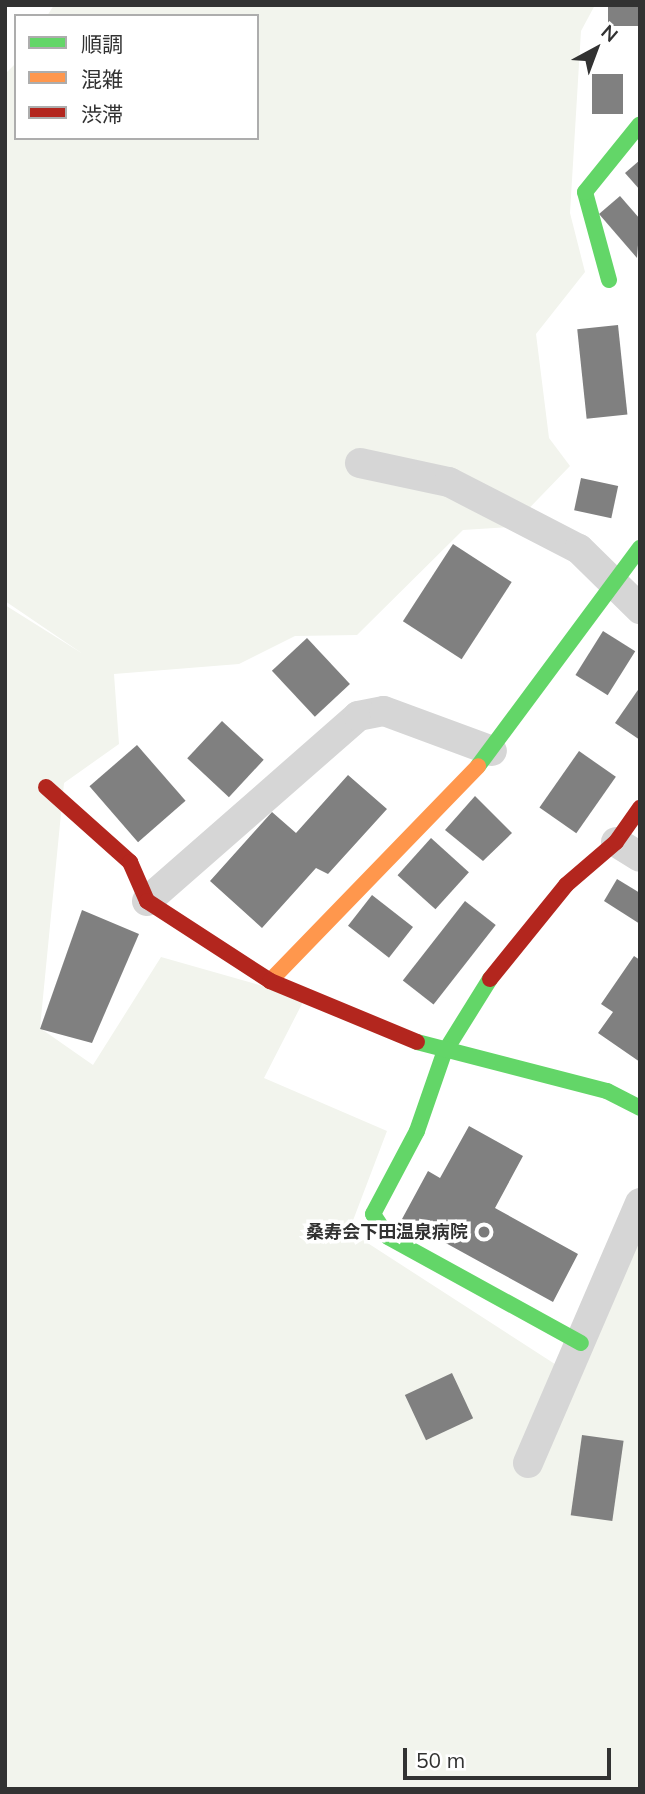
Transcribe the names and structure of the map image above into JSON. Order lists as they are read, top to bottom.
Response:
{
  "places": ["桑寿会下田温泉病院"],
  "legend": ["順調", "混雑", "渋滞"],
  "scale_bar": "50 m",
  "north": "top right"
}
